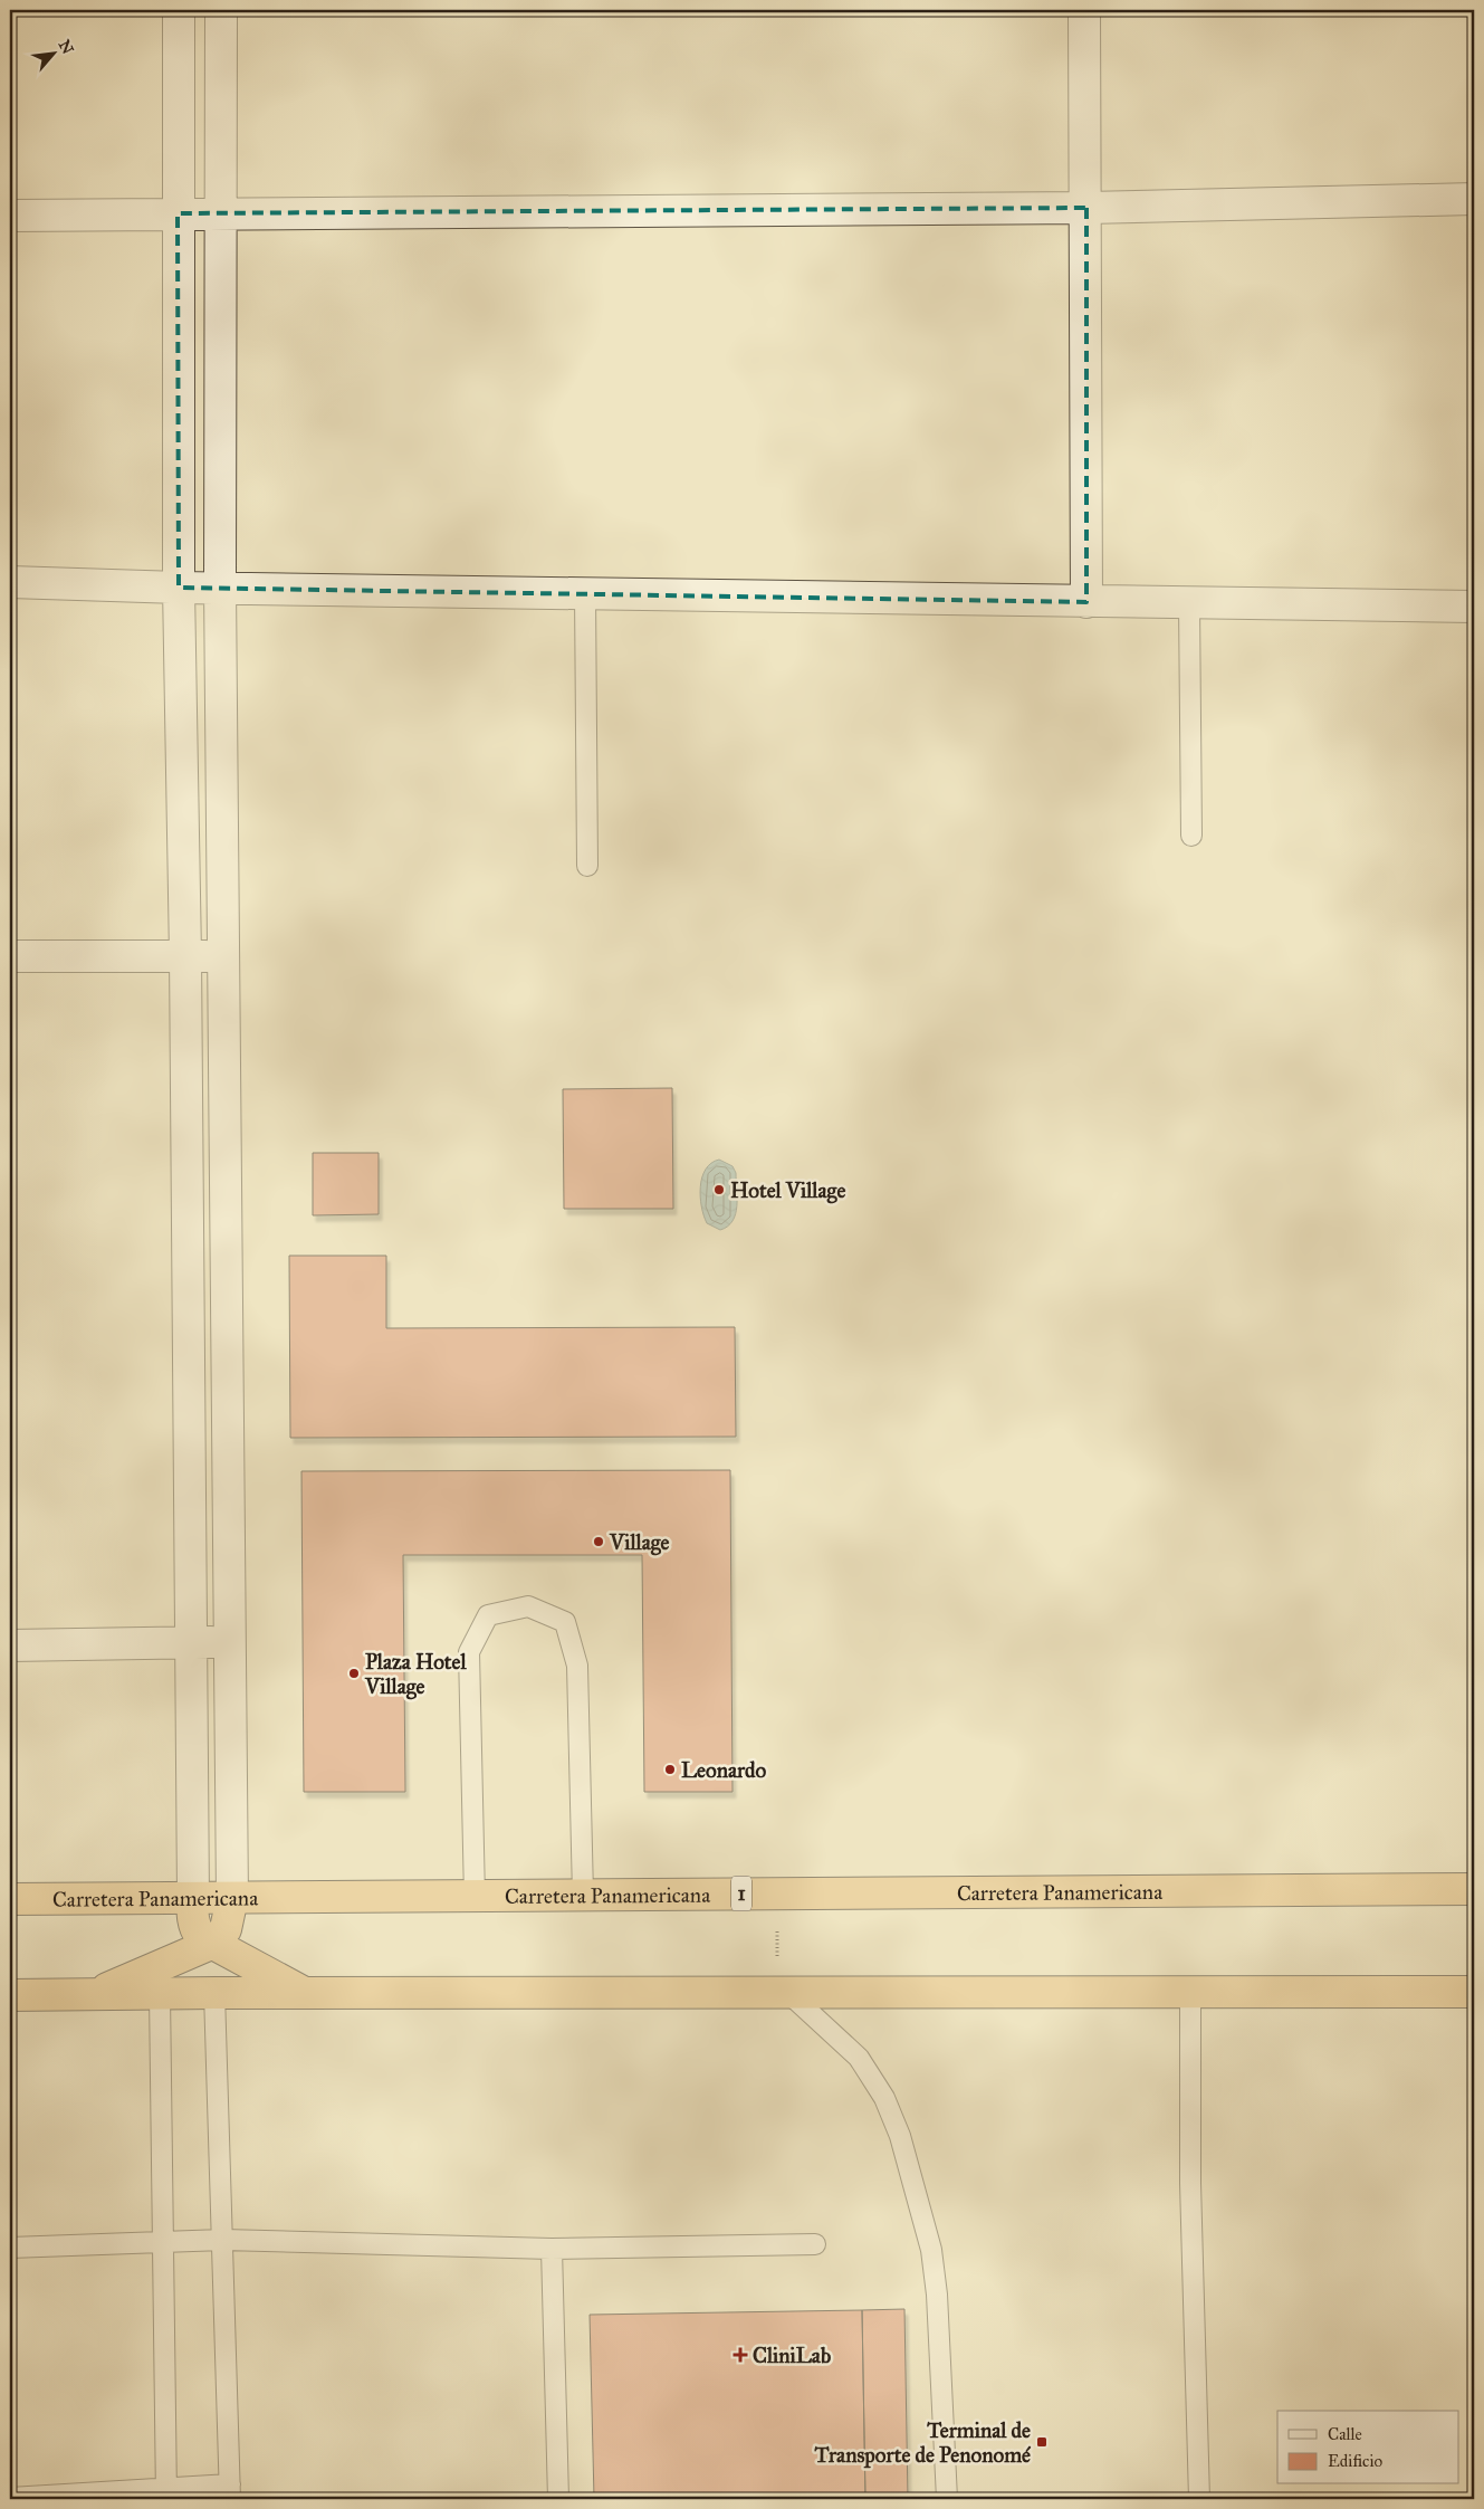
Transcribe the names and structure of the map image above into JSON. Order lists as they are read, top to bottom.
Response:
{
  "streets": {
    "highway": ["Carretera Panamericana", "1"]
  },
  "places": {
    "other": [
      "Hotel Village",
      "Village",
      "Plaza Hotel Village",
      "Leonardo"
    ],
    "health": ["CliniLab"],
    "transit": ["Terminal de Transporte de Penonomé"]
  },
  "legend": ["Calle", "Edificio"],
  "north": "top right"
}
